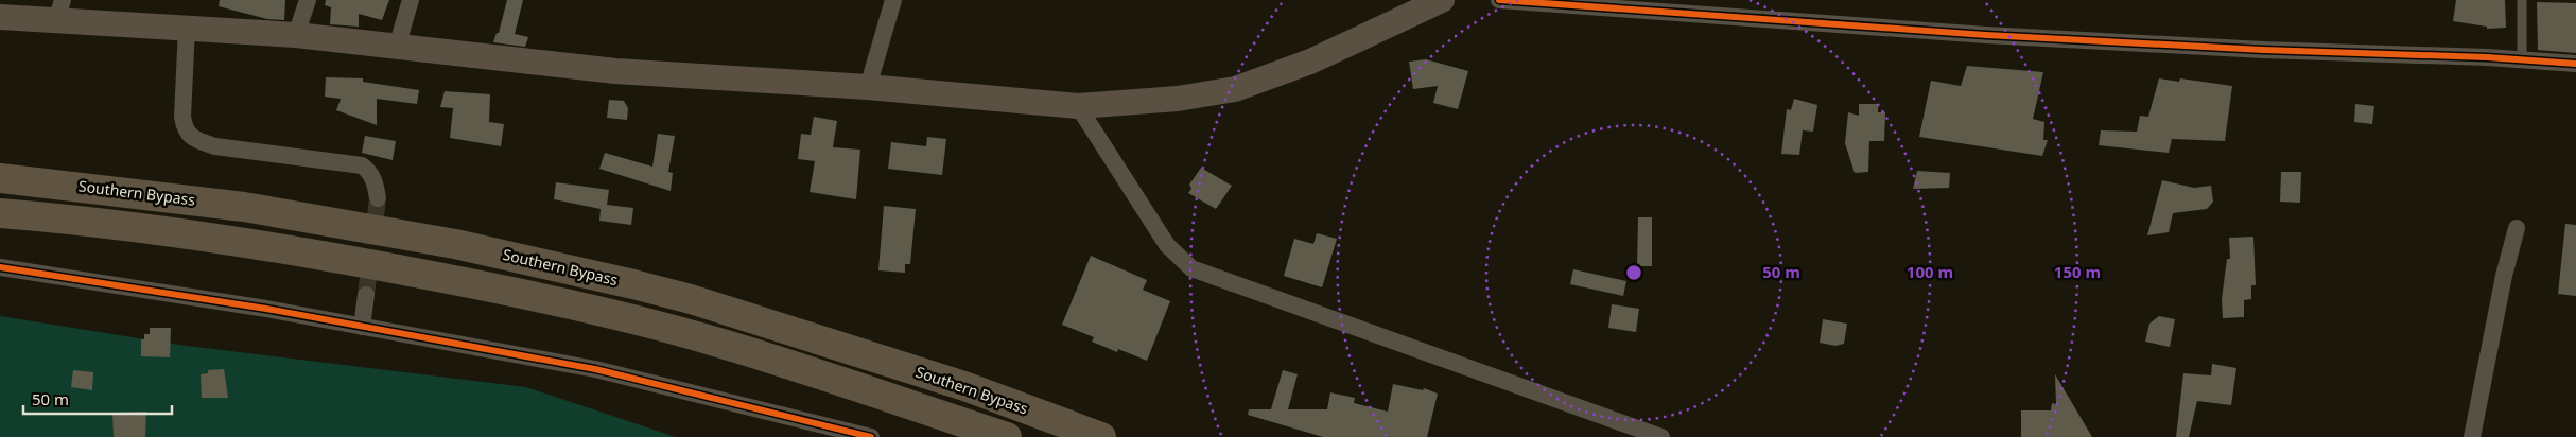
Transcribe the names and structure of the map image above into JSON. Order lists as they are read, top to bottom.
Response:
{
  "streets": {
    "highway": ["Southern Bypass"]
  },
  "scale_bar": "50 m",
  "rings": ["50 m", "100 m", "150 m"]
}
